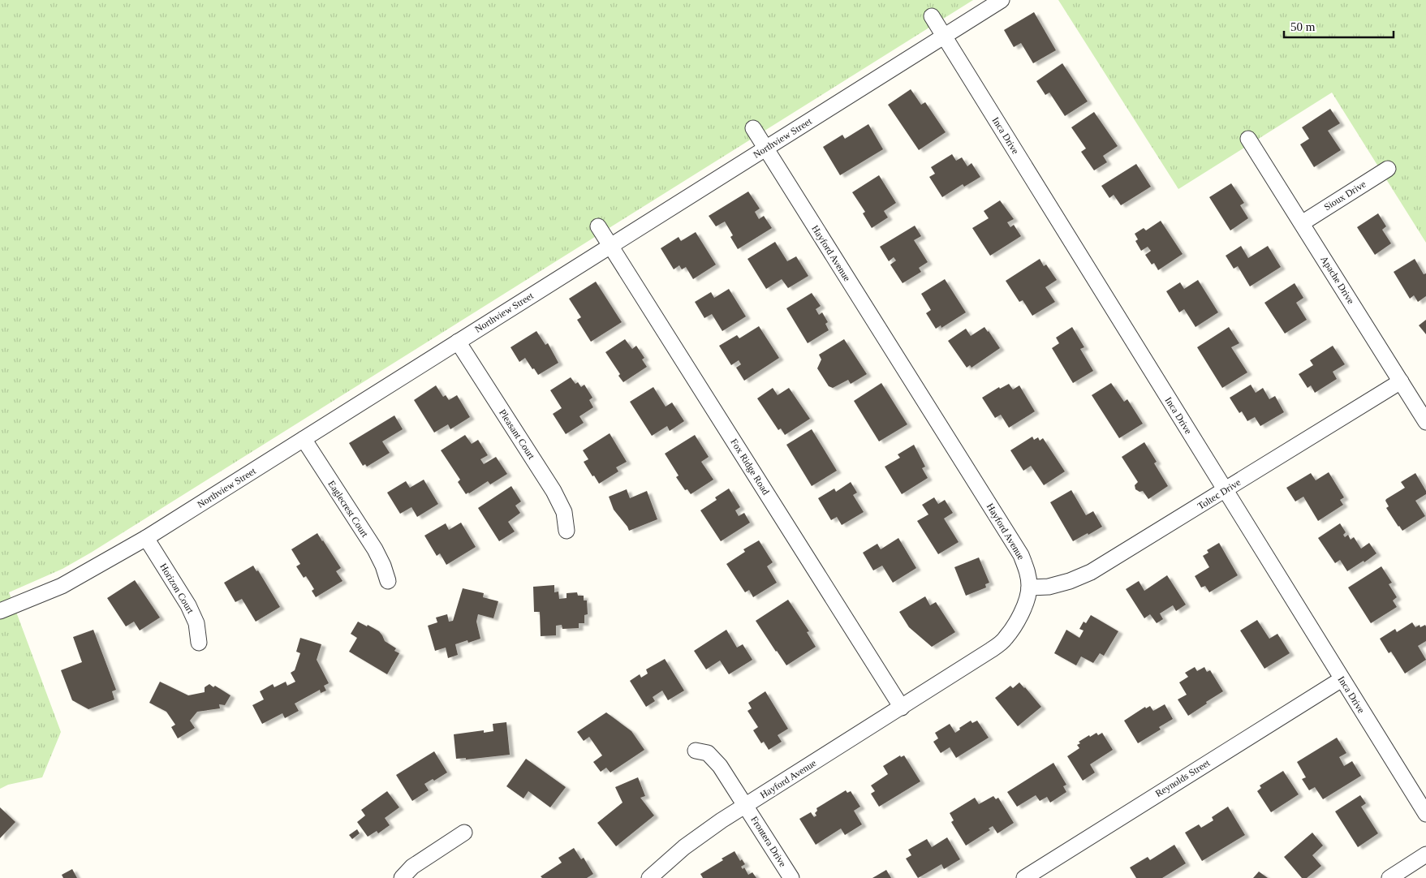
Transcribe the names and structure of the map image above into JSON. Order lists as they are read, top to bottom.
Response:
{
  "streets": {
    "street": [
      "Inca Drive",
      "Northview Street",
      "Sioux Drive",
      "Hayford Avenue",
      "Apache Drive",
      "Pleasant Court",
      "Fox Ridge Road",
      "Toltec Drive",
      "Eaglecrest Court",
      "Horizon Court",
      "Reynolds Street",
      "Frontera Drive"
    ]
  },
  "crossings": [
    ["Inca Drive", "Northview Street"],
    ["Inca Drive", "Toltec Drive"],
    ["Inca Drive", "Reynolds Street"],
    ["Northview Street", "Hayford Avenue"],
    ["Northview Street", "Pleasant Court"],
    ["Northview Street", "Fox Ridge Road"],
    ["Northview Street", "Eaglecrest Court"],
    ["Northview Street", "Horizon Court"],
    ["Sioux Drive", "Apache Drive"],
    ["Hayford Avenue", "Fox Ridge Road"],
    ["Hayford Avenue", "Toltec Drive"],
    ["Hayford Avenue", "Frontera Drive"],
    ["Apache Drive", "Toltec Drive"]
  ],
  "scale_bar": "50 m"
}
